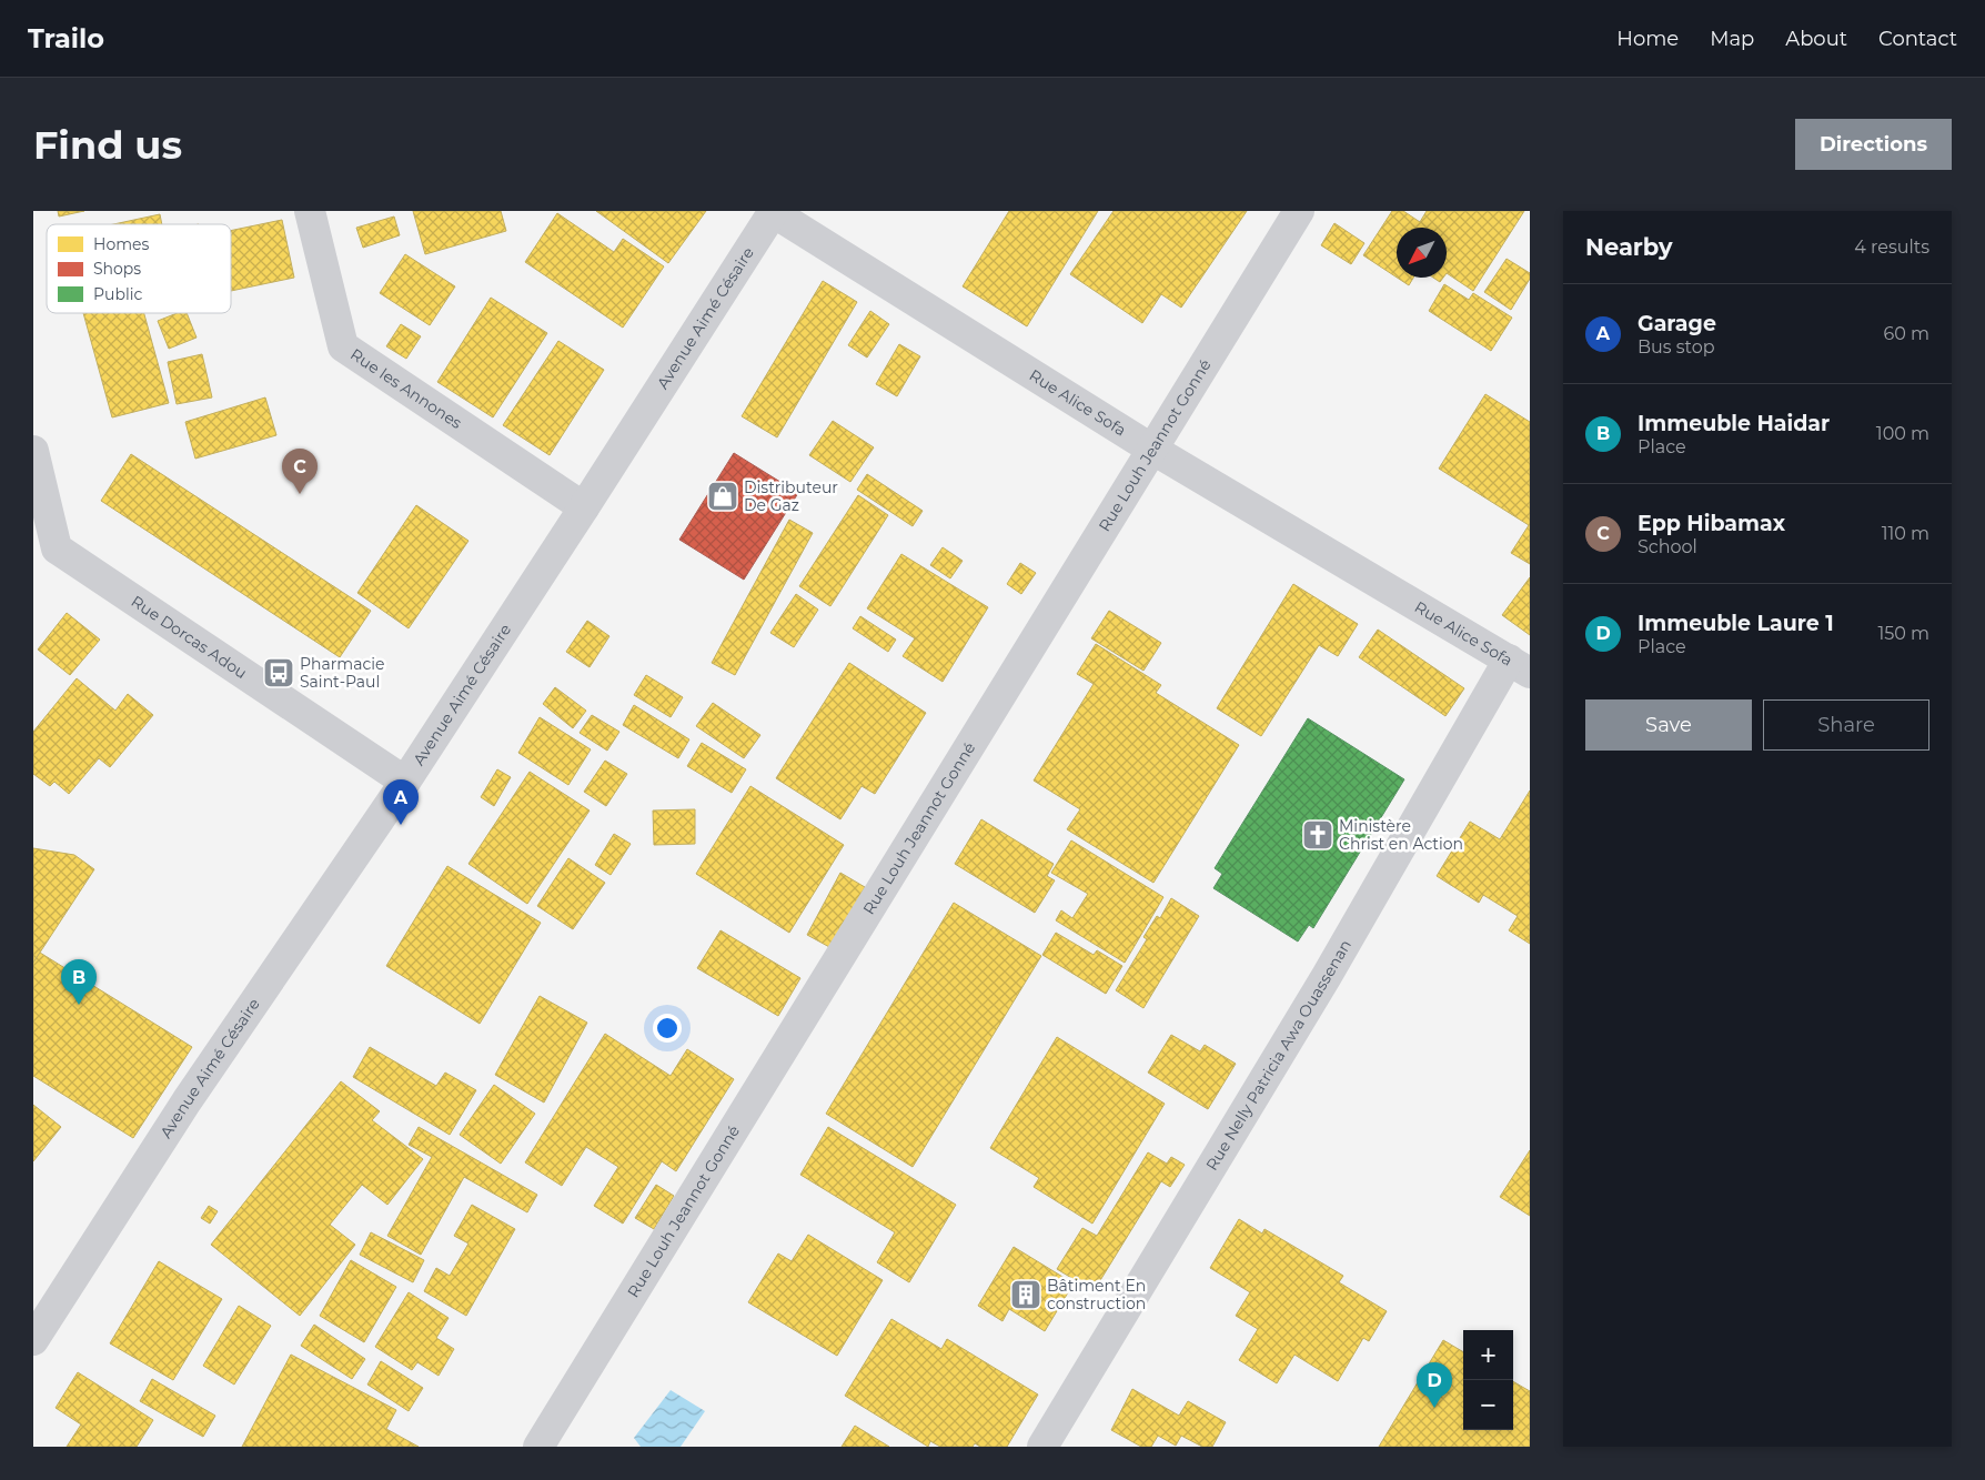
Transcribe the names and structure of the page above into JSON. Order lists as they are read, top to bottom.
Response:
{
  "streets": {
    "street": [
      "Avenue Aimé Césaire",
      "Rue les Annones",
      "Rue Alice Sofa",
      "Rue Louh Jeannot Gonné",
      "Rue Dorcas Adou",
      "Rue Nelly Patricia Awa Ouassenan"
    ]
  },
  "crossings": [
    ["Avenue Aimé Césaire", "Rue les Annones"],
    ["Avenue Aimé Césaire", "Rue Alice Sofa"],
    ["Avenue Aimé Césaire", "Rue Dorcas Adou"],
    ["Rue Alice Sofa", "Rue Louh Jeannot Gonné"],
    ["Rue Alice Sofa", "Rue Nelly Patricia Awa Ouassenan"]
  ],
  "places": {
    "shop": ["Distributeur De Gaz"],
    "bus stop": ["Pharmacie Saint-Paul"],
    "church": ["Ministère Christ en Action"],
    "building": ["Bâtiment En construction"]
  },
  "legend": ["Homes", "Shops", "Public"],
  "north": "bottom left",
  "page": {
    "header": "Trailo",
    "nav": [
      "Home",
      "Map",
      "About",
      "Contact"
    ],
    "buttons": [
      "Directions",
      ["Save", "Share"]
    ],
    "title": "Find us",
    "heading": ["Nearby", "4 results"],
    "list": [
      {
        "mark": "A",
        "name": "Garage",
        "note": "Bus stop",
        "value": "60 m"
      },
      {
        "mark": "B",
        "name": "Immeuble Haidar",
        "note": "Place",
        "value": "100 m"
      },
      {
        "mark": "C",
        "name": "Epp Hibamax",
        "note": "School",
        "value": "110 m"
      },
      {
        "mark": "D",
        "name": "Immeuble Laure 1",
        "note": "Place",
        "value": "150 m"
      }
    ],
    "pins": [
      "C",
      "A",
      "B",
      "D"
    ],
    "map_buttons": ["+", "−"]
  }
}
